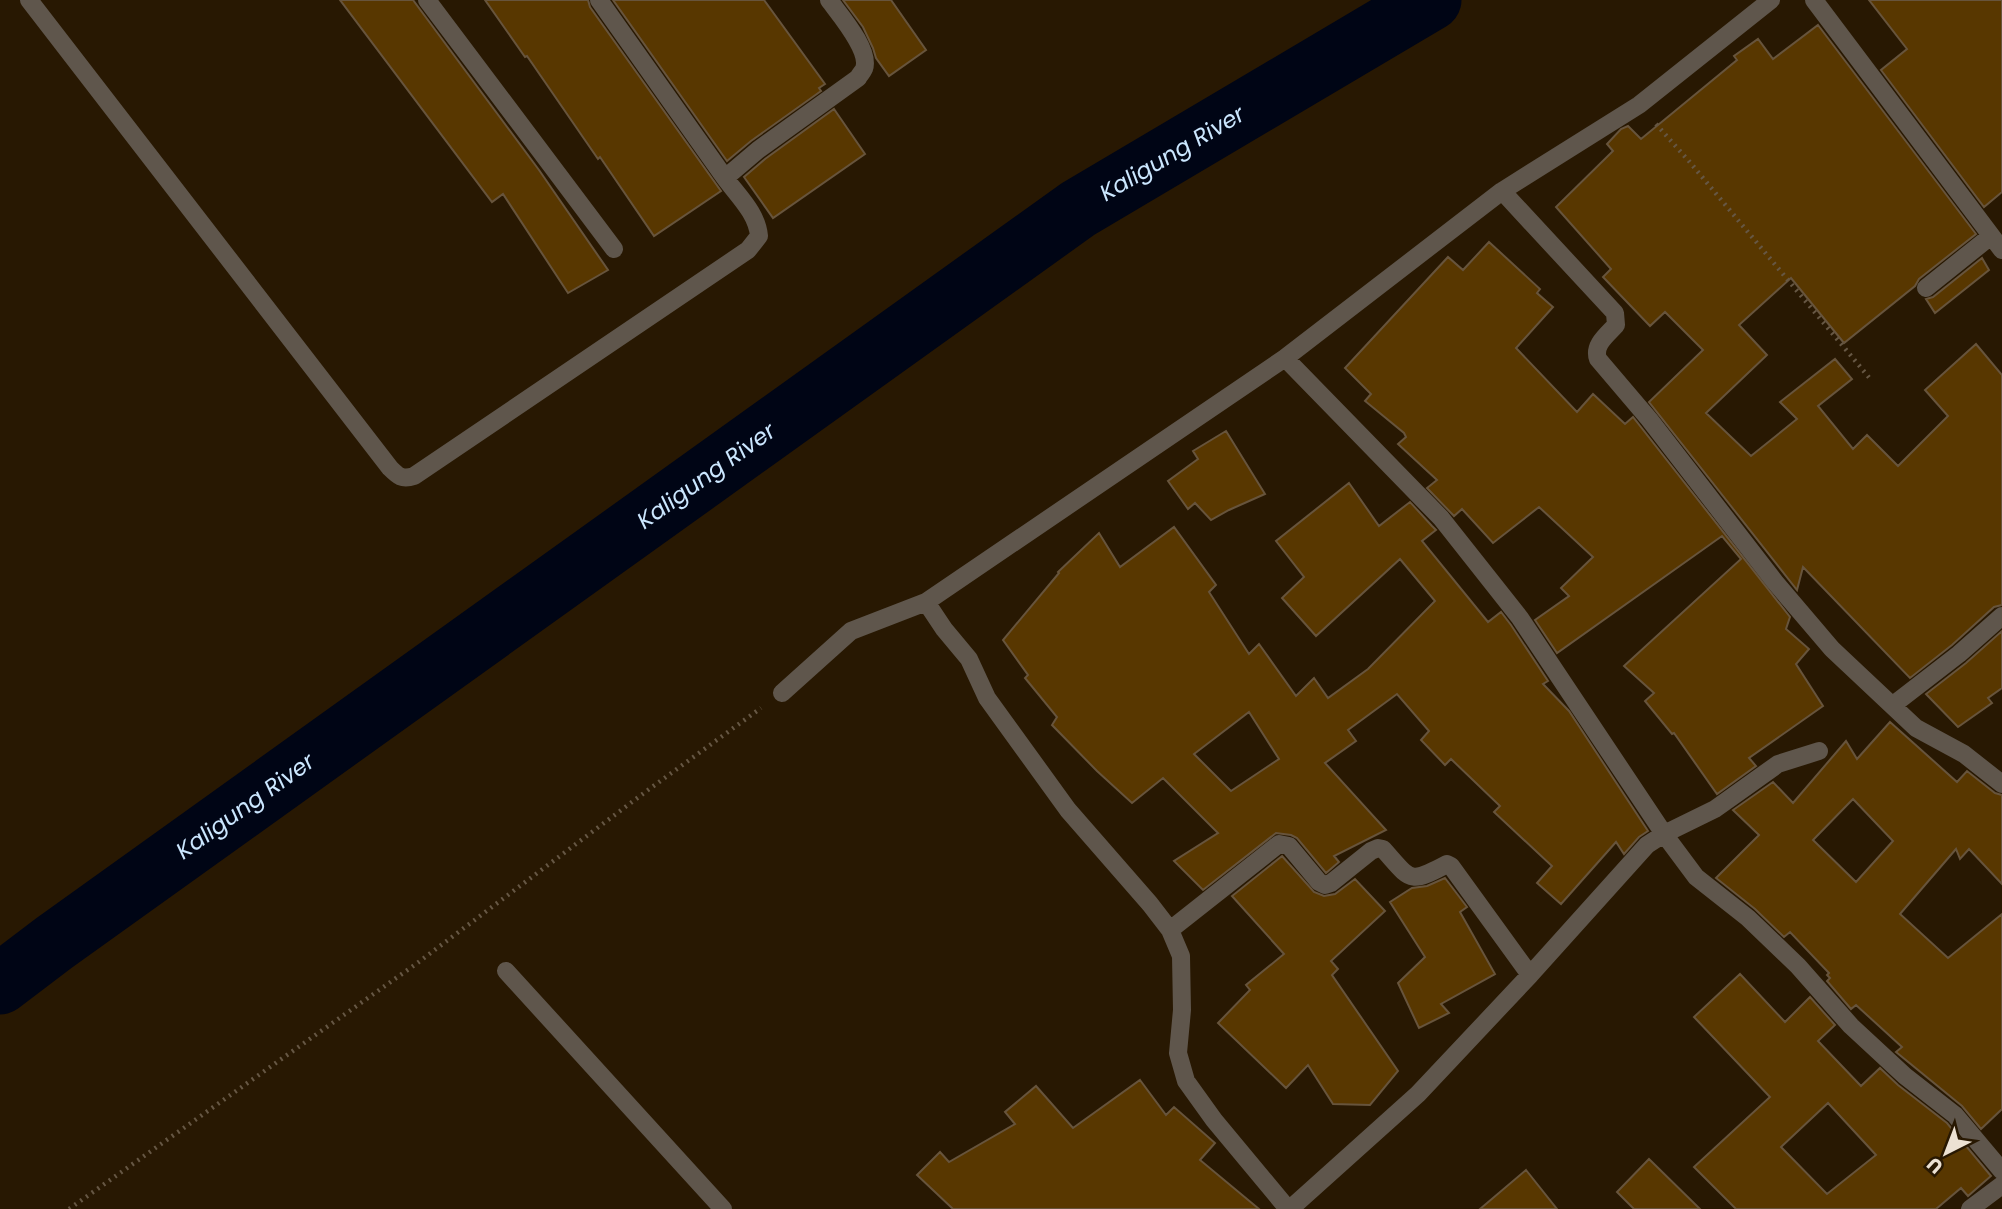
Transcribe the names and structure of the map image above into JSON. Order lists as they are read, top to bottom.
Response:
{
  "water": ["Kaligung River"],
  "north": "bottom left"
}
